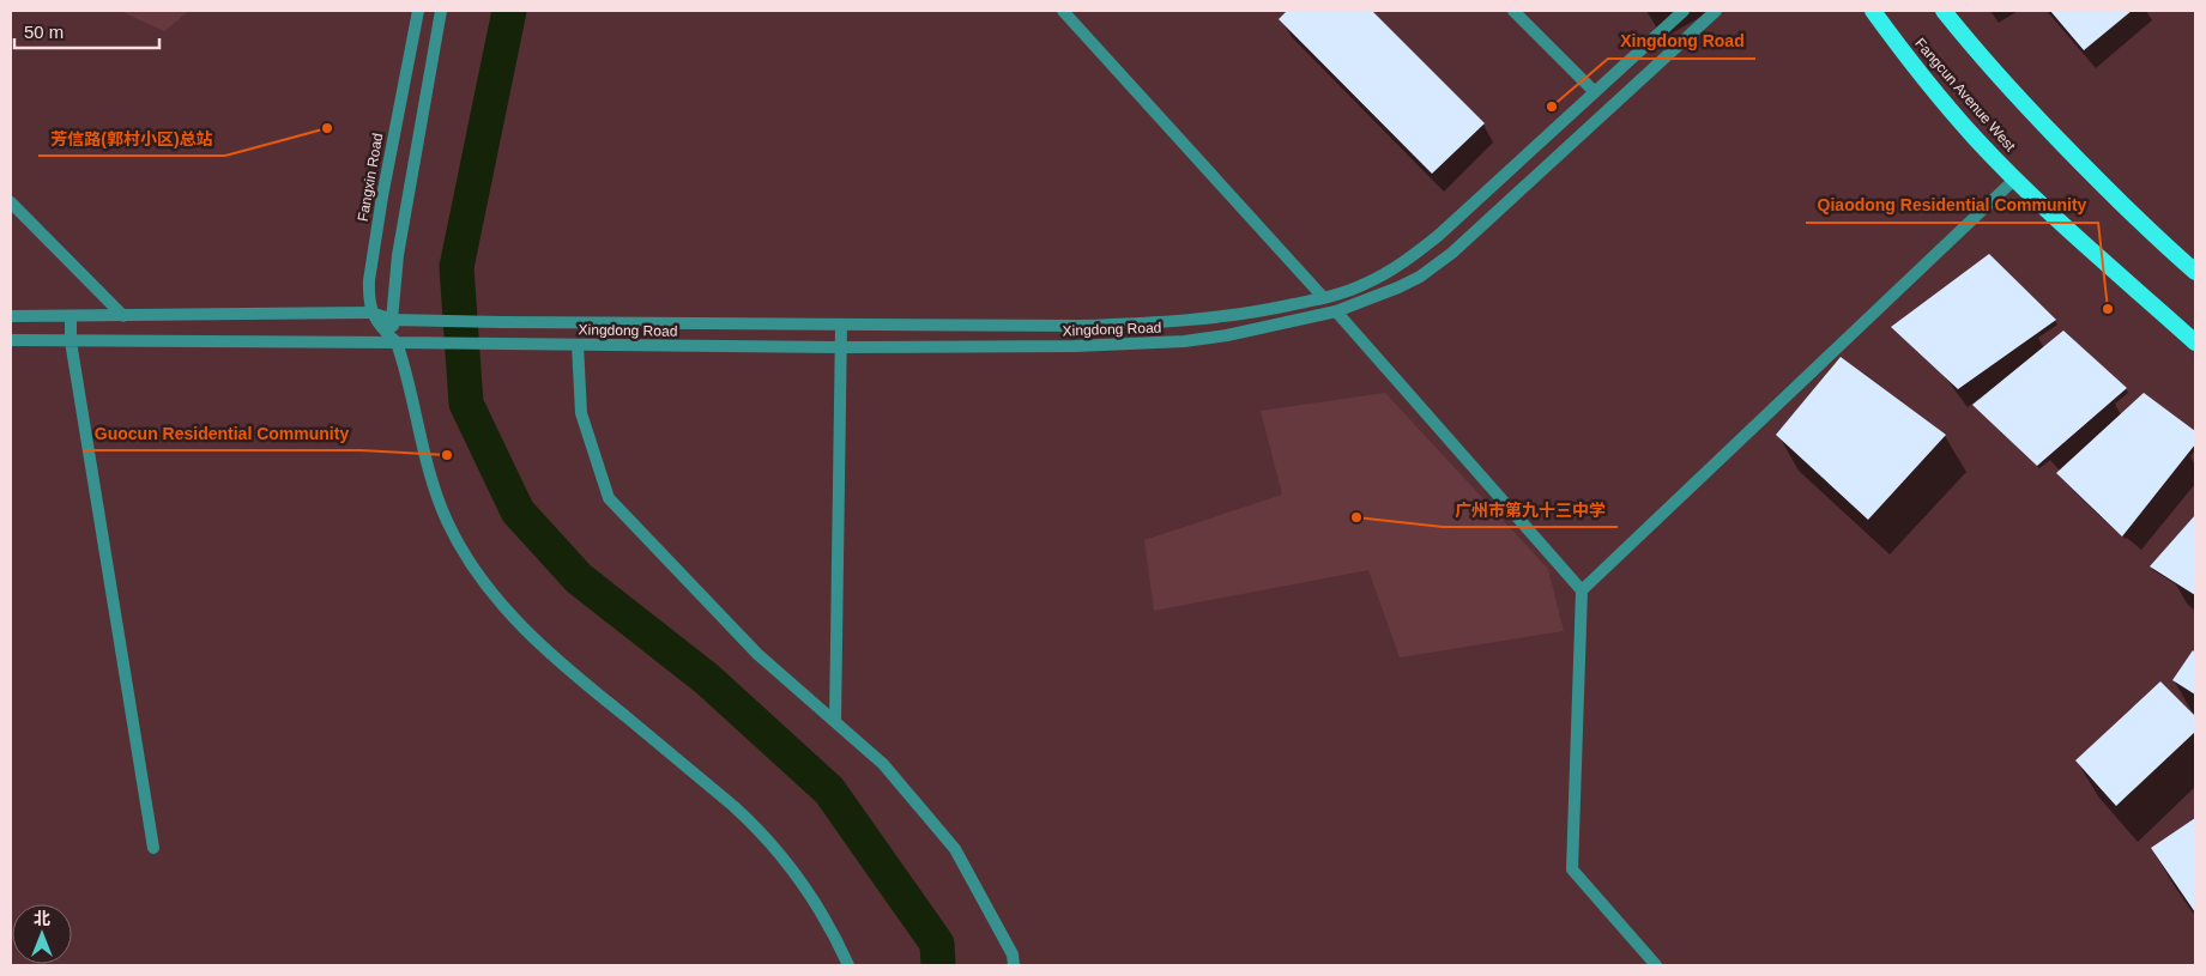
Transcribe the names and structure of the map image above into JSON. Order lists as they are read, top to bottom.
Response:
{
  "streets": {
    "highway": ["Fangcun Avenue West"],
    "street": ["Fangxin Road", "Xingdong Road"]
  },
  "crossings": [
    ["Fangxin Road", "Xingdong Road"]
  ],
  "places": [
    "Xingdong Road",
    "芳信路(郭村小区)总站",
    "Qiaodong Residential Community",
    "Guocun Residential Community",
    "广州市第九十三中学"
  ],
  "scale_bar": "50 m",
  "north": "top"
}
